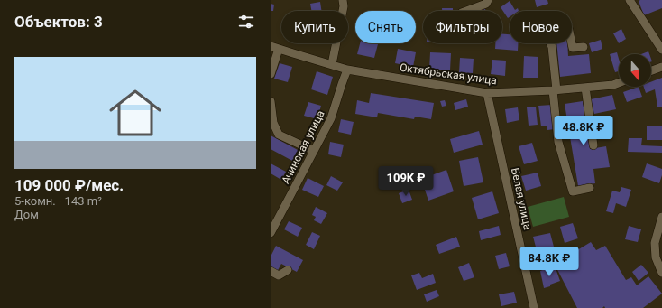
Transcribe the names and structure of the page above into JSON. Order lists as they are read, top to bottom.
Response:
{
  "streets": {
    "street": ["Октябрьская улица", "Ачинская улица", "Белая улица"]
  },
  "crossings": [
    ["Октябрьская улица", "Ачинская улица"],
    ["Октябрьская улица", "Белая улица"]
  ],
  "north": "bottom",
  "page": {
    "heading": "Объектов: 3",
    "chip": [
      "Купить",
      "Снять",
      "Фильтры",
      "Новое"
    ],
    "list": [
      {
        "name": "109 000 ₽/мес.",
        "note": "5-комн. · 143 m² · Дом"
      }
    ],
    "price": ["48.8K ₽", "109K ₽", "84.8K ₽"]
  }
}
